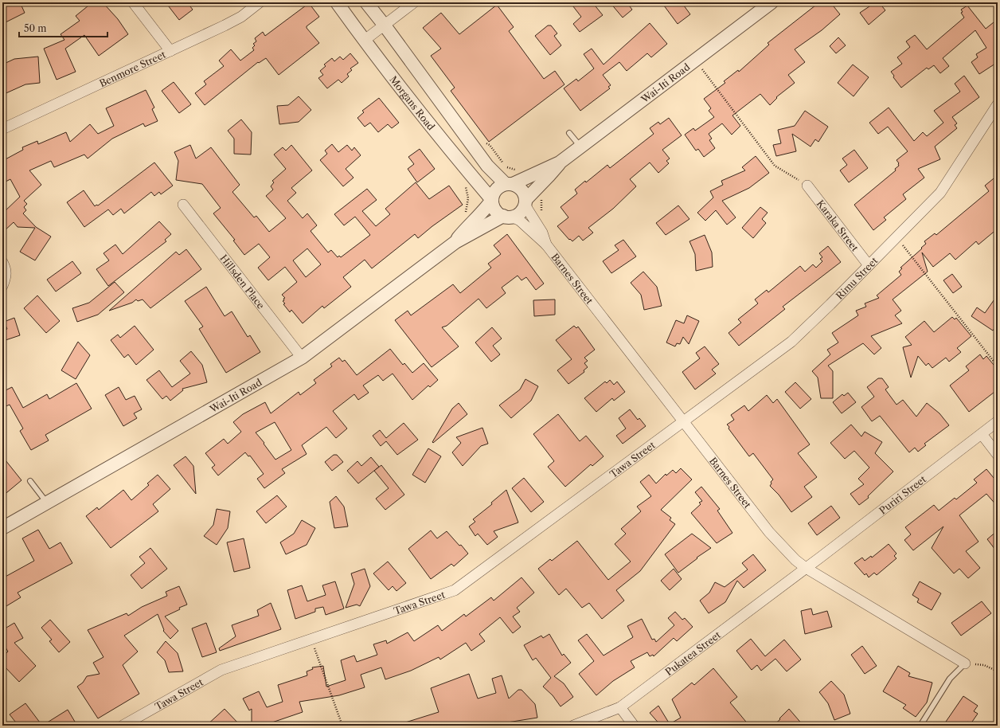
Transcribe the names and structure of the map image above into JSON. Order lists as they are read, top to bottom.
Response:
{
  "streets": {
    "street": [
      "Benmore Street",
      "Wai-Iti Road",
      "Morgans Road",
      "Karaka Street",
      "Barnes Street",
      "Rimu Street",
      "Hillsden Place",
      "Tawa Street",
      "Puriri Street",
      "Pukatea Street"
    ]
  },
  "crossings": [
    ["Wai-Iti Road", "Morgans Road"],
    ["Wai-Iti Road", "Barnes Street"],
    ["Wai-Iti Road", "Hillsden Place"],
    ["Morgans Road", "Barnes Street"],
    ["Karaka Street", "Rimu Street"],
    ["Barnes Street", "Rimu Street"],
    ["Barnes Street", "Tawa Street"],
    ["Barnes Street", "Puriri Street"],
    ["Barnes Street", "Pukatea Street"],
    ["Rimu Street", "Tawa Street"],
    ["Puriri Street", "Pukatea Street"]
  ],
  "scale_bar": "50 m"
}
